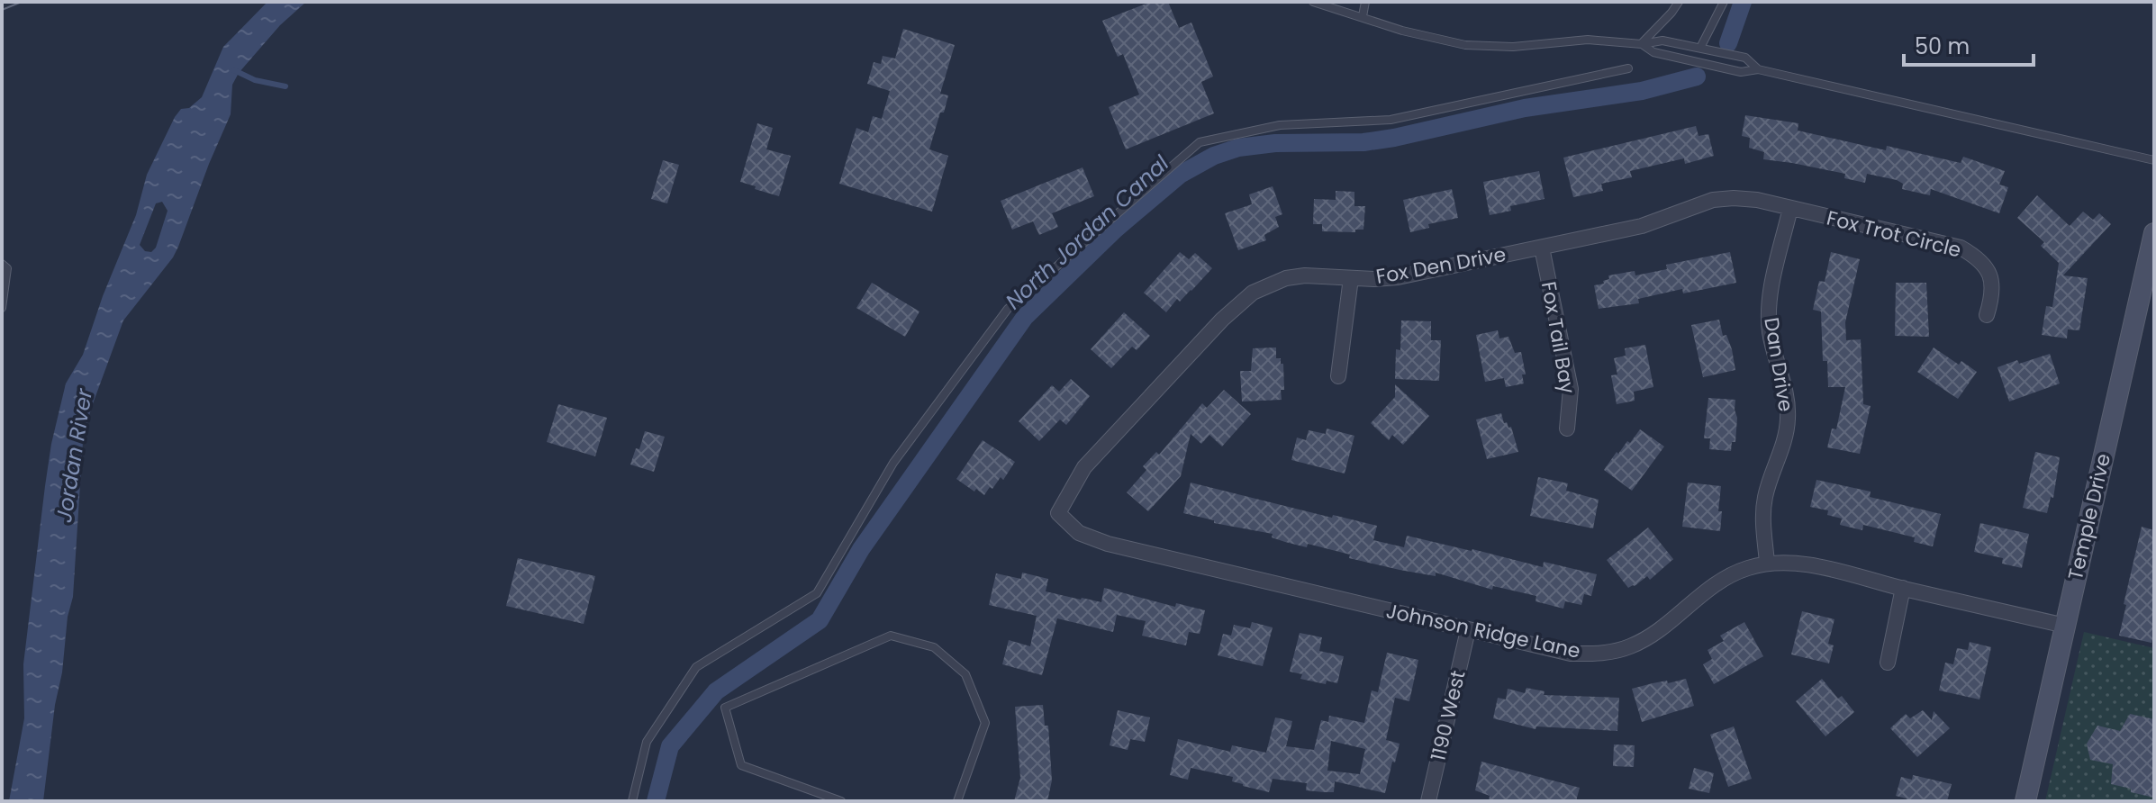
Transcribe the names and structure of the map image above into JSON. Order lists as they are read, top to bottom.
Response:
{
  "streets": {
    "street": [
      "Fox Trot Circle",
      "Fox Den Drive",
      "Fox Tail Bay",
      "Dan Drive",
      "Temple Drive",
      "Johnson Ridge Lane",
      "1190 West"
    ]
  },
  "crossings": [
    ["Fox Trot Circle", "Fox Den Drive"],
    ["Fox Trot Circle", "Dan Drive"],
    ["Fox Den Drive", "Fox Tail Bay"],
    ["Fox Den Drive", "Dan Drive"],
    ["Fox Den Drive", "Johnson Ridge Lane"],
    ["Dan Drive", "Johnson Ridge Lane"],
    ["Temple Drive", "Johnson Ridge Lane"],
    ["Johnson Ridge Lane", "1190 West"]
  ],
  "water": ["North Jordan Canal", "Jordan River"],
  "scale_bar": "50 m"
}
